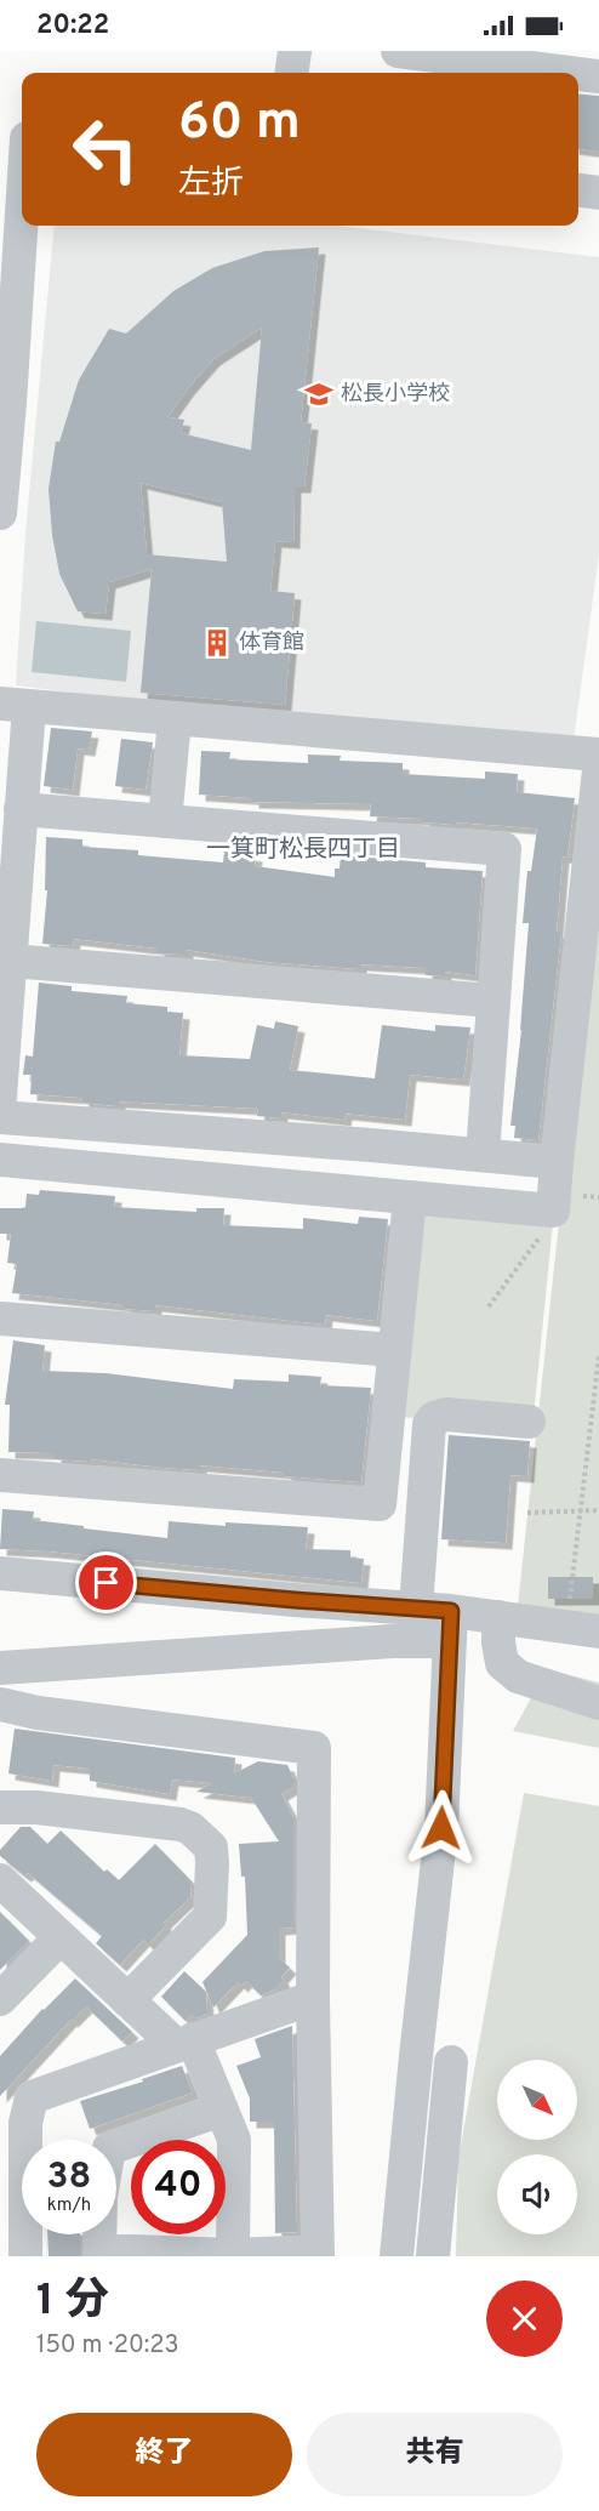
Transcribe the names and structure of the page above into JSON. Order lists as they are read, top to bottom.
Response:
{
  "districts": ["一箕町松長四丁目"],
  "places": {
    "school or university": ["松長小学校"],
    "building": ["体育館"]
  },
  "north": "bottom right",
  "page": {
    "status": "20:22",
    "turn": ["60 m", "左折"],
    "speed": "38 km/h",
    "limit": "40",
    "heading": ["1 分", "150 m · 20:23"],
    "buttons": ["終了", "共有"]
  }
}
